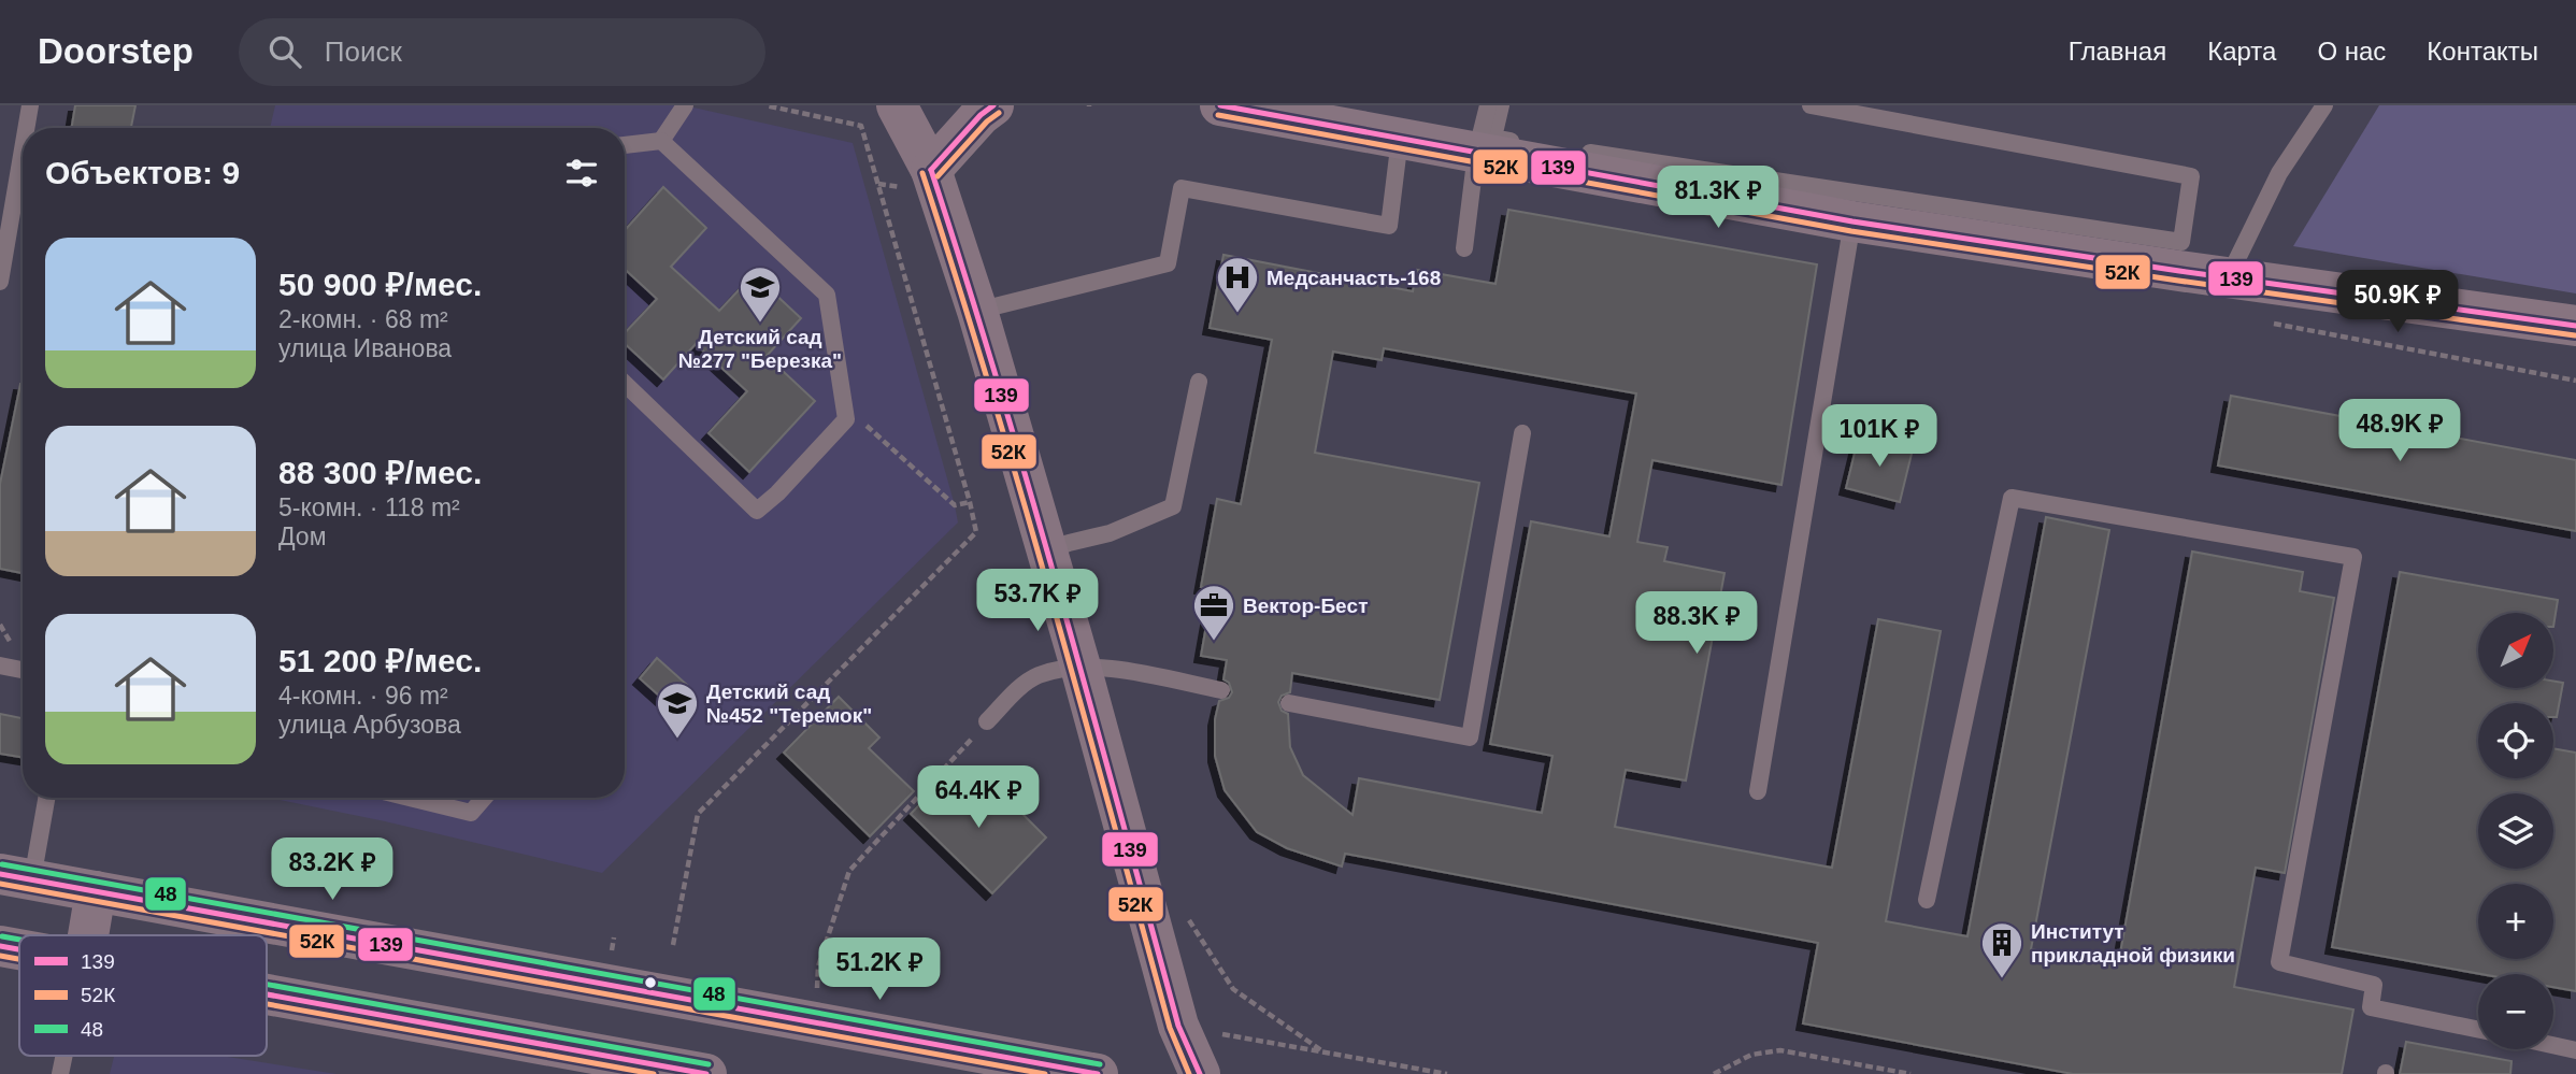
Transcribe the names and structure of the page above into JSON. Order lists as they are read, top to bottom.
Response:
{
  "places": {
    "hospital": ["Медсанчасть-168"],
    "school or university": ["Детский сад №277 \"Березка\"", "Детский сад №452 \"Теремок\""],
    "office": ["Вектор-Бeст"],
    "building": ["Институт прикладной физики"]
  },
  "lines": ["transit line 139", "transit line 52К", "transit line 48"],
  "legend": ["139", "52К", "48"],
  "north": "top right",
  "page": {
    "header": "Doorstep",
    "search": "Поиск",
    "nav": [
      "Главная",
      "Карта",
      "О нас",
      "Контакты"
    ],
    "heading": "Объектов: 9",
    "price": [
      "81.3K ₽",
      "50.9K ₽",
      "48.9K ₽",
      "101K ₽",
      "53.7K ₽",
      "88.3K ₽",
      "64.4K ₽",
      "83.2K ₽",
      "51.2K ₽"
    ],
    "list": [
      {
        "name": "50 900 ₽/мес.",
        "note": "2-комн. · 68 m² · улица Иванова"
      },
      {
        "name": "88 300 ₽/мес.",
        "note": "5-комн. · 118 m² · Дом"
      },
      {
        "name": "51 200 ₽/мес.",
        "note": "4-комн. · 96 m² · улица Арбузова"
      }
    ],
    "map_buttons": ["+", "−"]
  }
}
